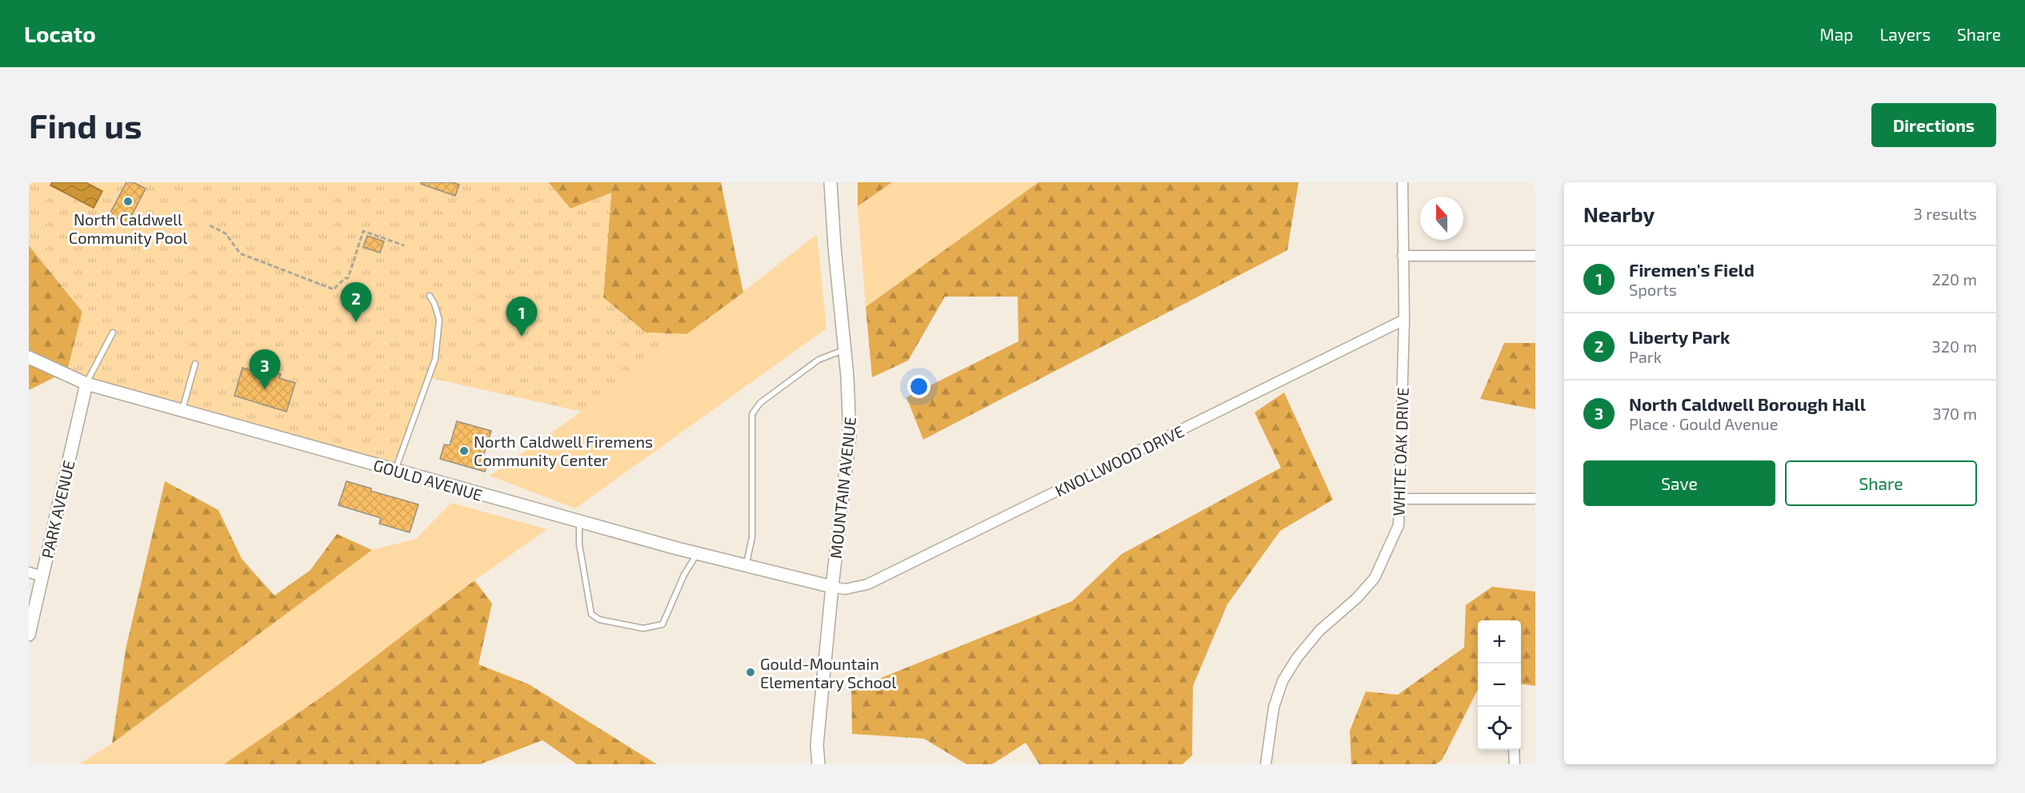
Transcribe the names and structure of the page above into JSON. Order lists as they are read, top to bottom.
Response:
{
  "streets": {
    "street": [
      "WHITE OAK DRIVE",
      "KNOLLWOOD DRIVE",
      "GOULD AVENUE",
      "MOUNTAIN AVENUE",
      "PARK AVENUE"
    ]
  },
  "crossings": [
    ["WHITE OAK DRIVE", "KNOLLWOOD DRIVE"],
    ["KNOLLWOOD DRIVE", "GOULD AVENUE"],
    ["KNOLLWOOD DRIVE", "MOUNTAIN AVENUE"],
    ["GOULD AVENUE", "MOUNTAIN AVENUE"],
    ["GOULD AVENUE", "PARK AVENUE"]
  ],
  "places": ["North Caldwell Community Pool", "North Caldwell Firemens Community Center", "Gould-Mountain Elementary School"],
  "north": "top",
  "page": {
    "header": "Locato",
    "nav": ["Map", "Layers", "Share"],
    "buttons": [
      "Directions",
      ["Save", "Share"]
    ],
    "title": "Find us",
    "heading": ["Nearby", "3 results"],
    "list": [
      {
        "mark": "1",
        "name": "Firemen's Field",
        "note": "Sports",
        "value": "220 m"
      },
      {
        "mark": "2",
        "name": "Liberty Park",
        "note": "Park",
        "value": "320 m"
      },
      {
        "mark": "3",
        "name": "North Caldwell Borough Hall",
        "note": "Place · Gould Avenue",
        "value": "370 m"
      }
    ],
    "pins": ["2", "1", "3"],
    "map_buttons": ["+", "−"]
  }
}
